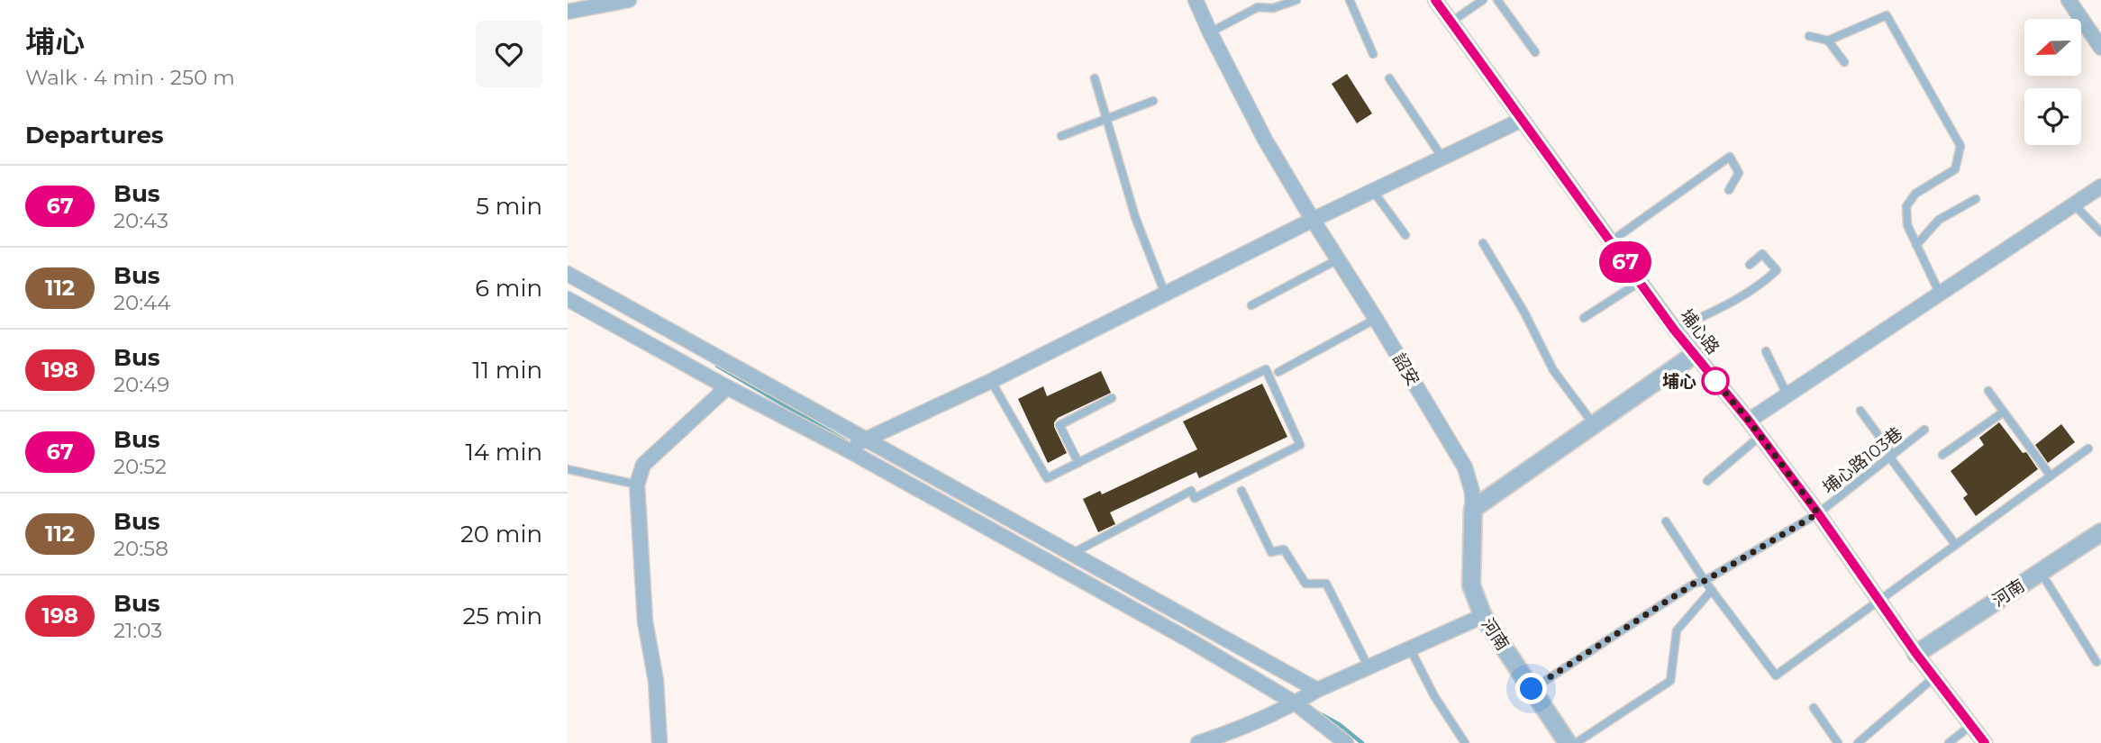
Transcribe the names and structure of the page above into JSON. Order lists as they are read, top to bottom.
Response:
{
  "streets": {
    "street": ["埔心路", "詔安", "河南"],
    "lane": ["埔心路103巷"]
  },
  "crossings": [
    ["埔心路", "埔心路103巷"],
    ["埔心路", "河南"],
    ["詔安", "河南"],
    ["埔心路103巷", "河南"]
  ],
  "places": ["埔心"],
  "lines": ["bus line 67"],
  "north": "left",
  "page": {
    "heading": [
      ["埔心", "Walk · 4 min · 250 m"],
      "Departures"
    ],
    "on_map": "67",
    "list": [
      {
        "mark": "67",
        "name": "Bus",
        "note": "20:43",
        "value": "5 min"
      },
      {
        "mark": "112",
        "name": "Bus",
        "note": "20:44",
        "value": "6 min"
      },
      {
        "mark": "198",
        "name": "Bus",
        "note": "20:49",
        "value": "11 min"
      },
      {
        "mark": "67",
        "name": "Bus",
        "note": "20:52",
        "value": "14 min"
      },
      {
        "mark": "112",
        "name": "Bus",
        "note": "20:58",
        "value": "20 min"
      },
      {
        "mark": "198",
        "name": "Bus",
        "note": "21:03",
        "value": "25 min"
      }
    ]
  }
}
